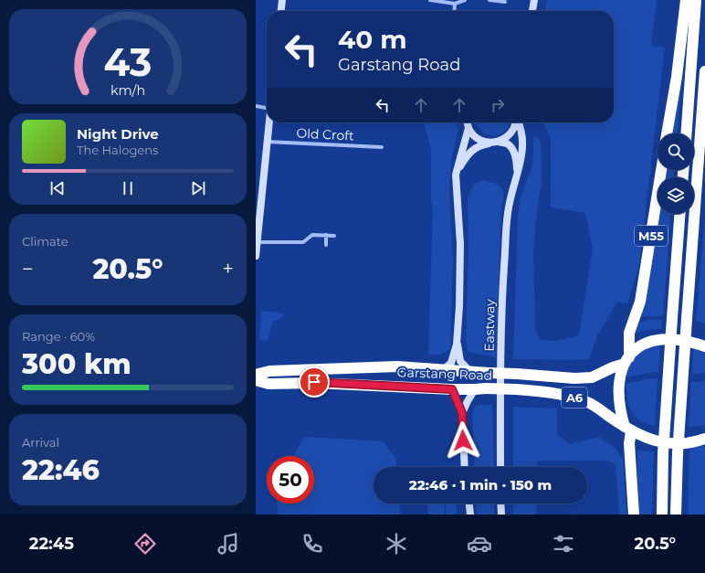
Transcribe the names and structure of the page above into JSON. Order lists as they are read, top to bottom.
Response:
{
  "streets": {
    "highway": ["M55", "Garstang Road", "A6"],
    "main road": ["Eastway"],
    "street": ["Old Croft"]
  },
  "crossings": [
    ["M55", "Garstang Road"],
    ["M55", "A6"],
    ["Garstang Road", "A6"]
  ],
  "page": {
    "turn": ["40 m", "Garstang Road"],
    "song": ["Night Drive", "The Halogens"],
    "tile": [
      "Climate",
      ["Range · 60%", "300 km"],
      ["Arrival", "22:46"]
    ],
    "heat": ["−", "20.5°", "+"],
    "limit": "50",
    "trip": "22:46 · 1 min · 150 m",
    "tabs": ["22:45", "20.5°"],
    "gauge": ["43", "km/h"]
  }
}
